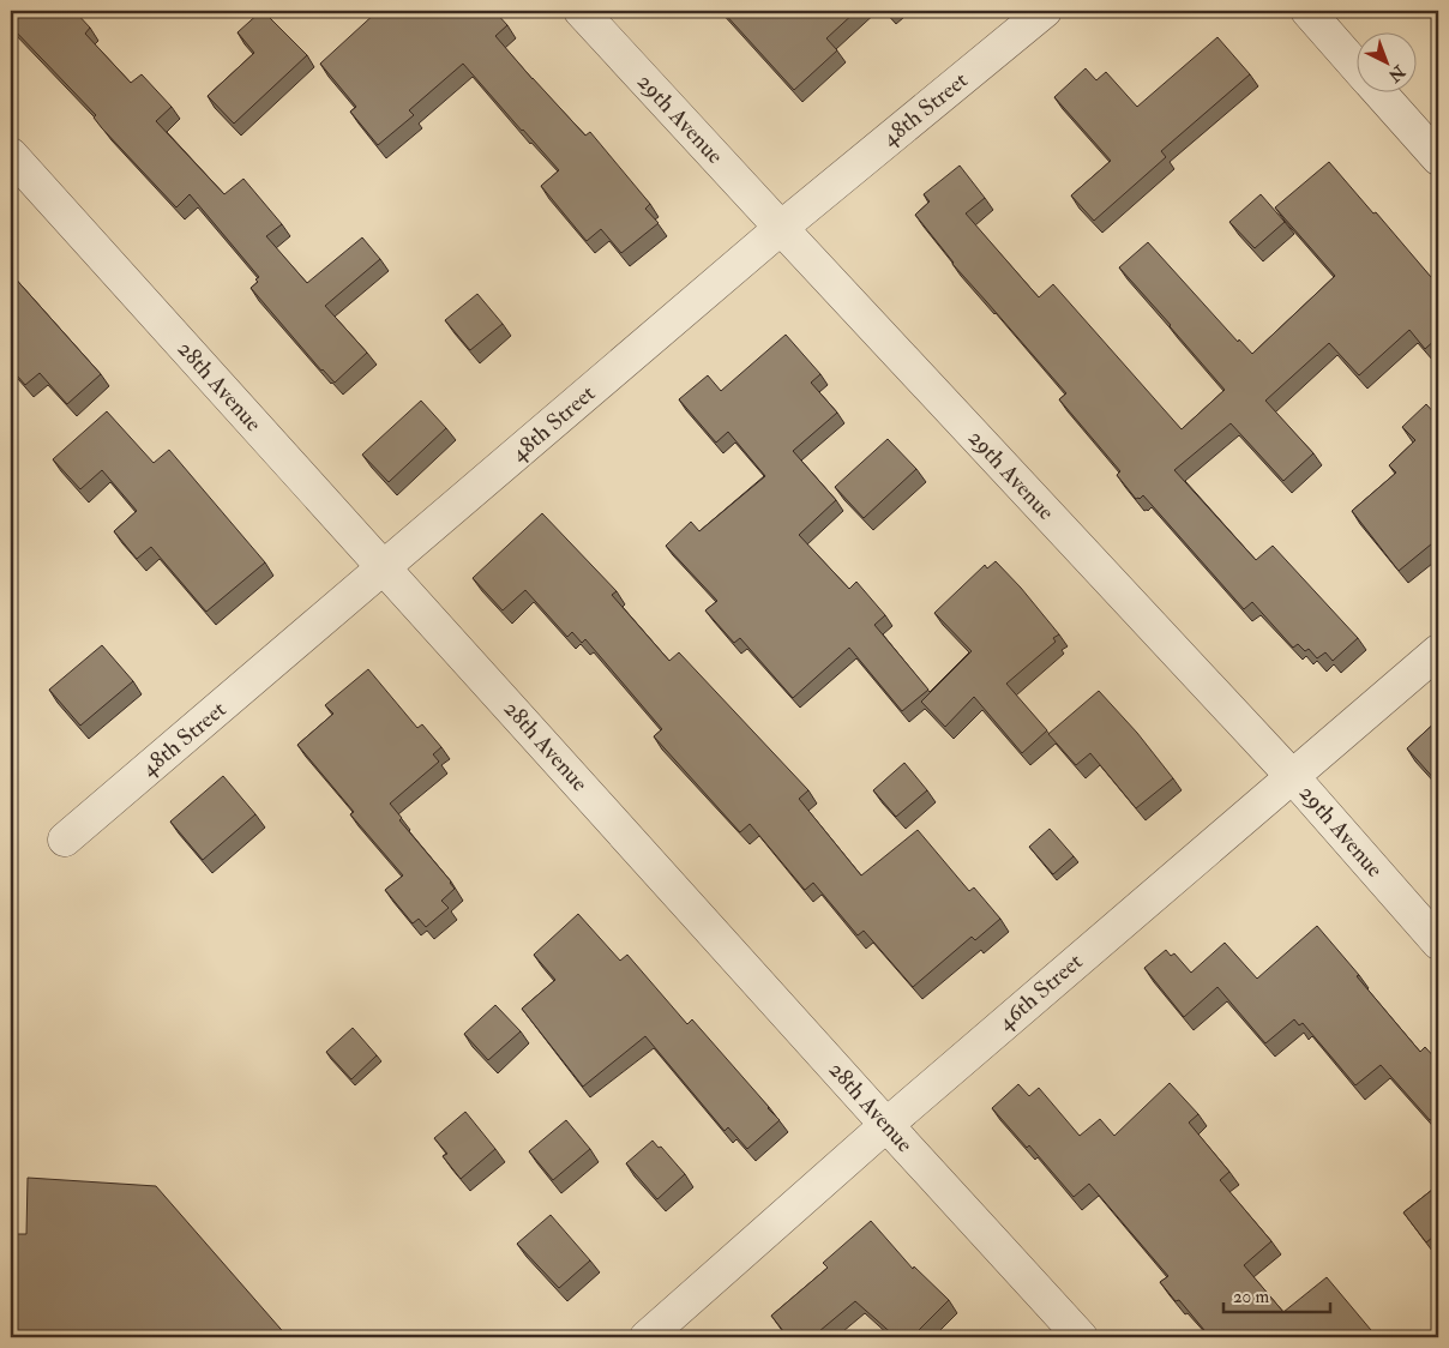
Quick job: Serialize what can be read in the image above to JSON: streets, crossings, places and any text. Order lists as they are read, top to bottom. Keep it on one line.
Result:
{"streets":{"street":["48th Street","29th Avenue","28th Avenue","46th Street"]},"crossings":[["48th Street","29th Avenue"],["48th Street","28th Avenue"],["29th Avenue","46th Street"],["28th Avenue","46th Street"]],"scale_bar":"20 m","north":"bottom right"}
